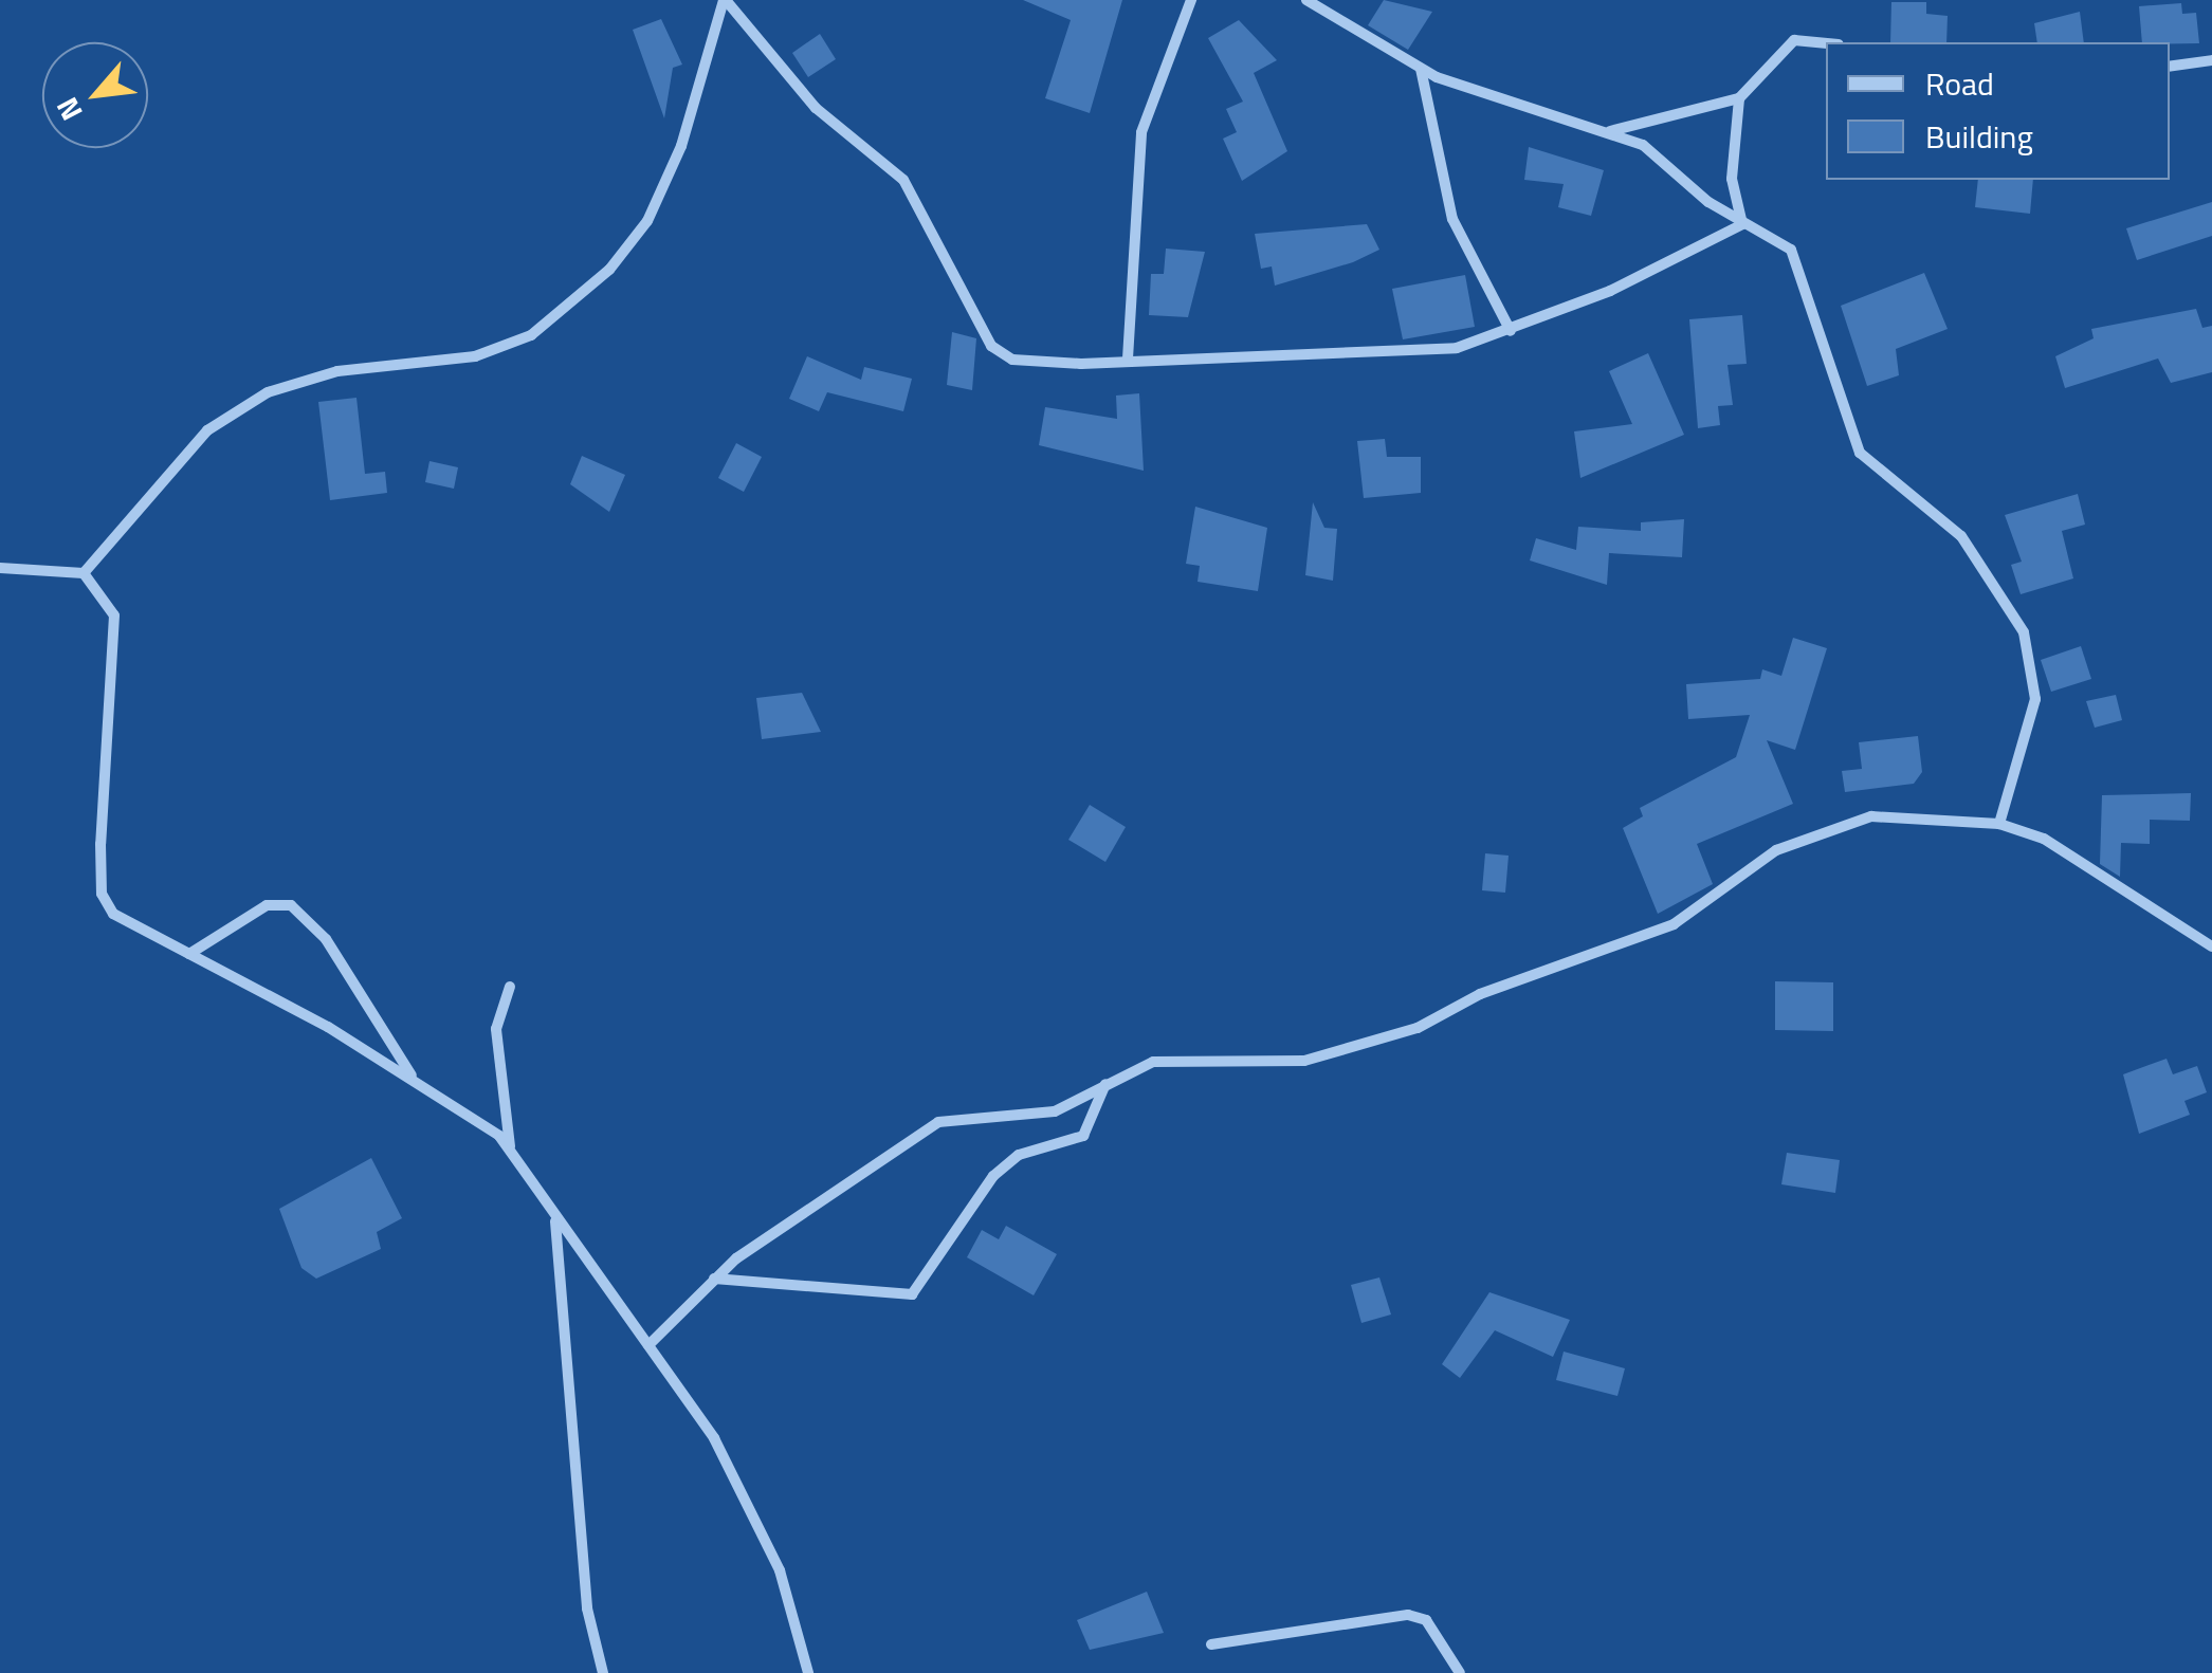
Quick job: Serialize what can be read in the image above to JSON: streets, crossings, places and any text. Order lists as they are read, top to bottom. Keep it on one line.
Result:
{"legend":["Road","Building"],"north":"bottom left"}
